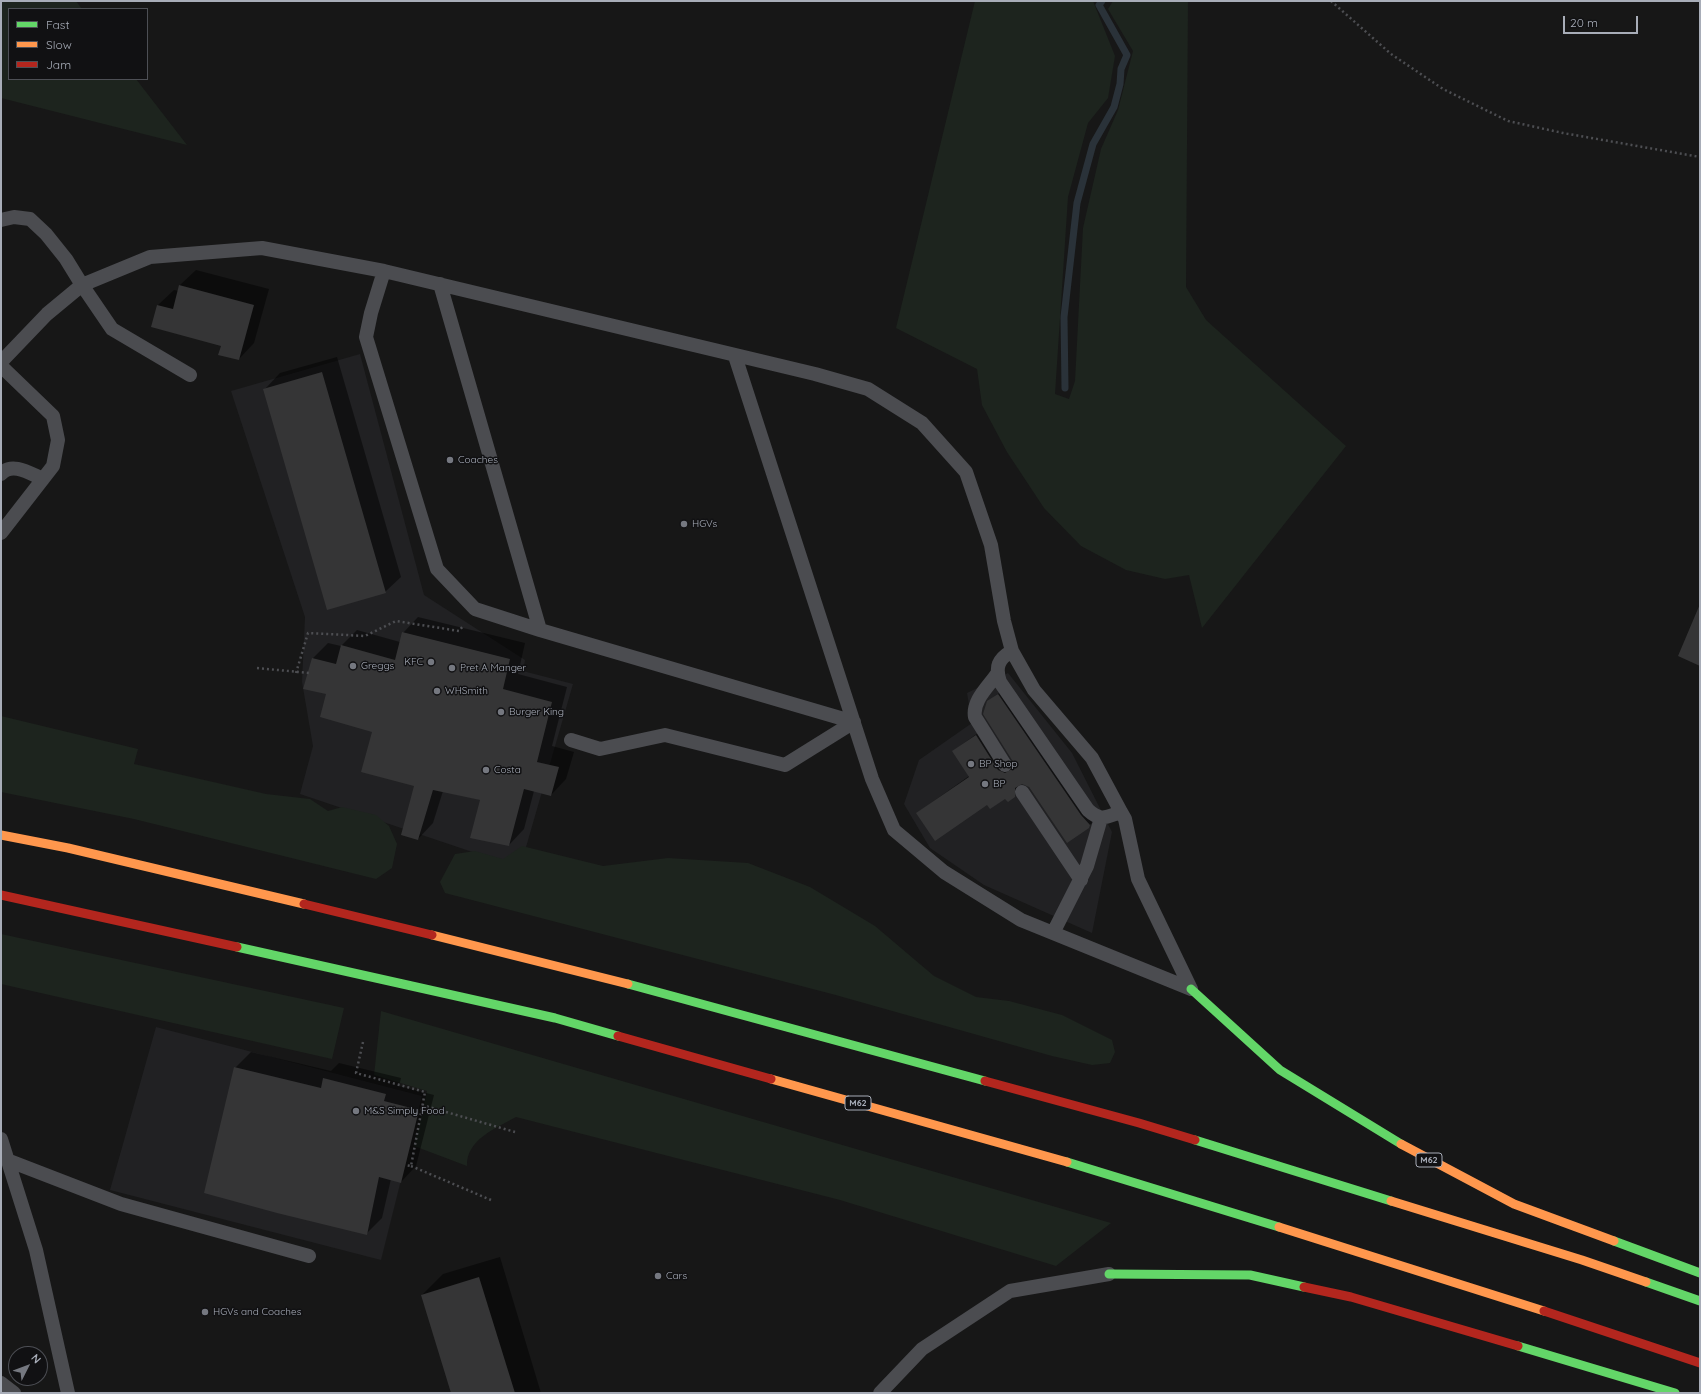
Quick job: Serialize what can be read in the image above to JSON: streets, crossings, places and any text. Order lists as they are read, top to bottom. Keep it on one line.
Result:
{"streets":{"highway":["M62"]},"places":["Coaches","HGVs","KFC","Greggs","Pret A Manger","WHSmith","Burger King","BP Shop","Costa","BP","M&S Simply Food","Cars","HGVs and Coaches"],"legend":["Fast","Slow","Jam"],"scale_bar":"20 m","north":"top right"}
